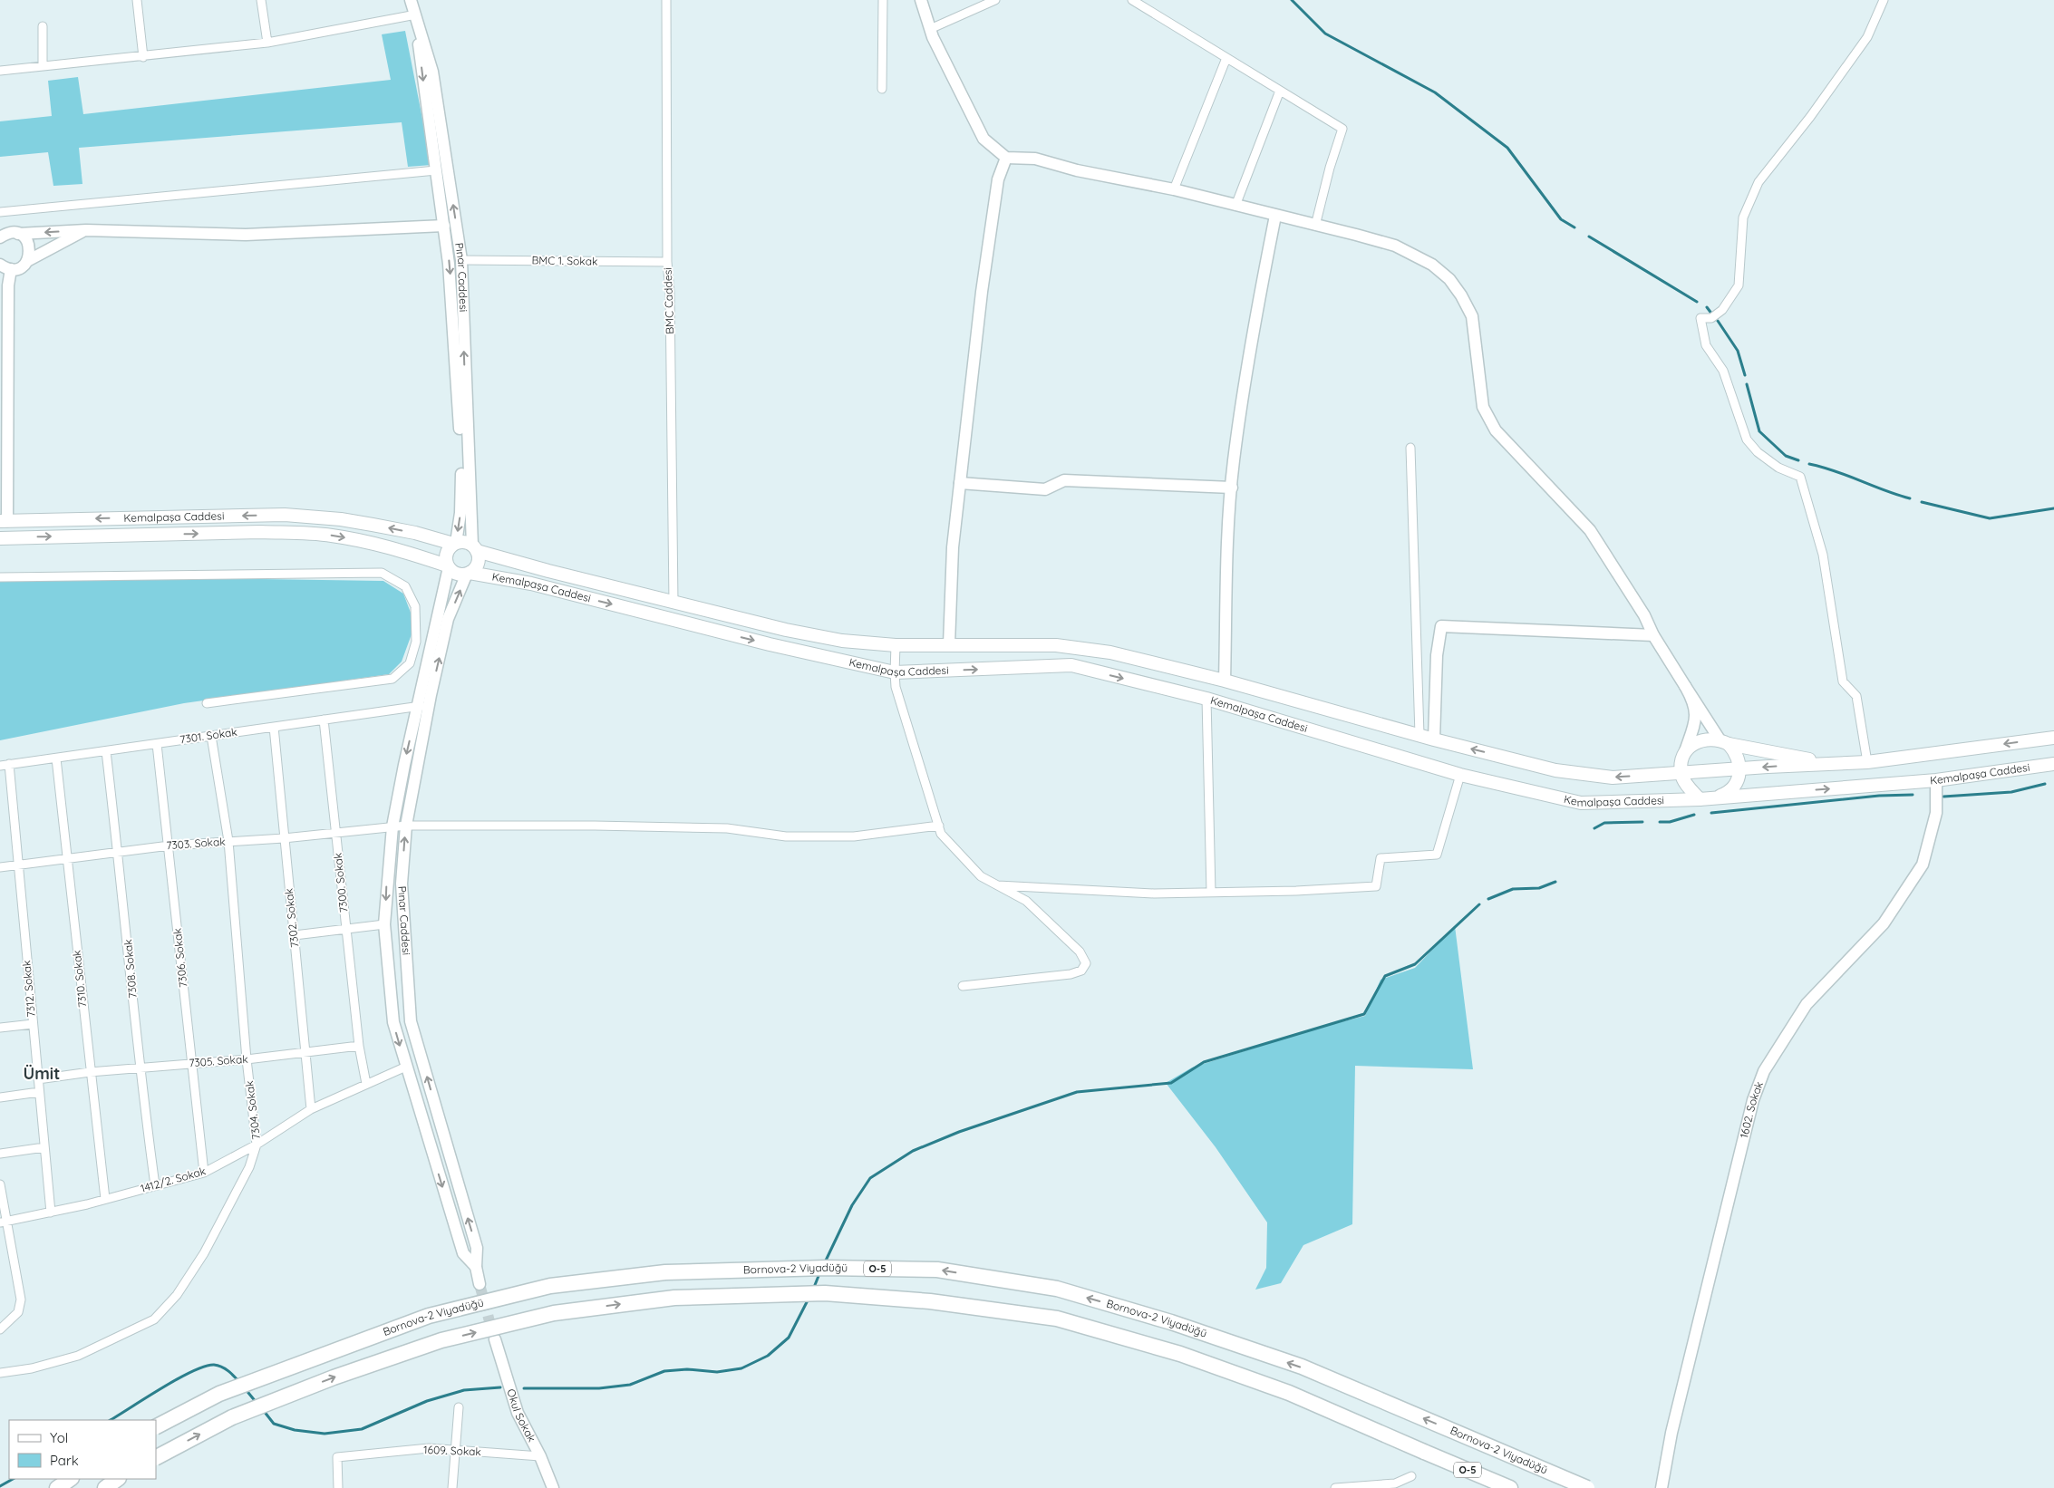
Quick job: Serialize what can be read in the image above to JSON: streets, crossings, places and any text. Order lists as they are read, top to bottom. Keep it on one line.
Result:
{"streets":{"highway":["O-5","Bornova-2 Viyadüğü"],"main road":["Kemalpaşa Caddesi"],"street":["BMC 1. Sokak","Pınar Caddesi","BMC Caddesi","7301. Sokak","7303. Sokak","7300. Sokak","7302. Sokak","7306. Sokak","7308. Sokak","7310. Sokak","7312. Sokak","7305. Sokak","7304. Sokak","1602. Sokak","1412/2. Sokak","Okul Sokak","1609. Sokak"]},"crossings":[["BMC 1. Sokak","Pınar Caddesi"],["BMC 1. Sokak","BMC Caddesi"],["Pınar Caddesi","Kemalpaşa Caddesi"],["Pınar Caddesi","7301. Sokak"],["Pınar Caddesi","7303. Sokak"],["Pınar Caddesi","1412/2. Sokak"],["BMC Caddesi","Kemalpaşa Caddesi"],["Kemalpaşa Caddesi","1602. Sokak"],["7301. Sokak","7300. Sokak"],["7301. Sokak","7302. Sokak"],["7301. Sokak","7306. Sokak"],["7301. Sokak","7308. Sokak"],["7301. Sokak","7310. Sokak"],["7301. Sokak","7312. Sokak"],["7301. Sokak","7304. Sokak"],["7303. Sokak","7300. Sokak"],["7303. Sokak","7302. Sokak"],["7303. Sokak","7306. Sokak"],["7303. Sokak","7308. Sokak"],["7303. Sokak","7310. Sokak"],["7303. Sokak","7312. Sokak"],["7303. Sokak","7304. Sokak"],["7300. Sokak","7305. Sokak"],["7302. Sokak","7305. Sokak"],["7302. Sokak","1412/2. Sokak"],["7306. Sokak","7305. Sokak"],["7306. Sokak","1412/2. Sokak"],["7308. Sokak","7305. Sokak"],["7308. Sokak","1412/2. Sokak"],["7310. Sokak","7305. Sokak"],["7310. Sokak","1412/2. Sokak"],["7312. Sokak","7305. Sokak"],["7312. Sokak","1412/2. Sokak"],["7305. Sokak","7304. Sokak"],["7304. Sokak","1412/2. Sokak"],["Okul Sokak","1609. Sokak"]],"districts":["Ümit"],"legend":["Yol","Park"]}
